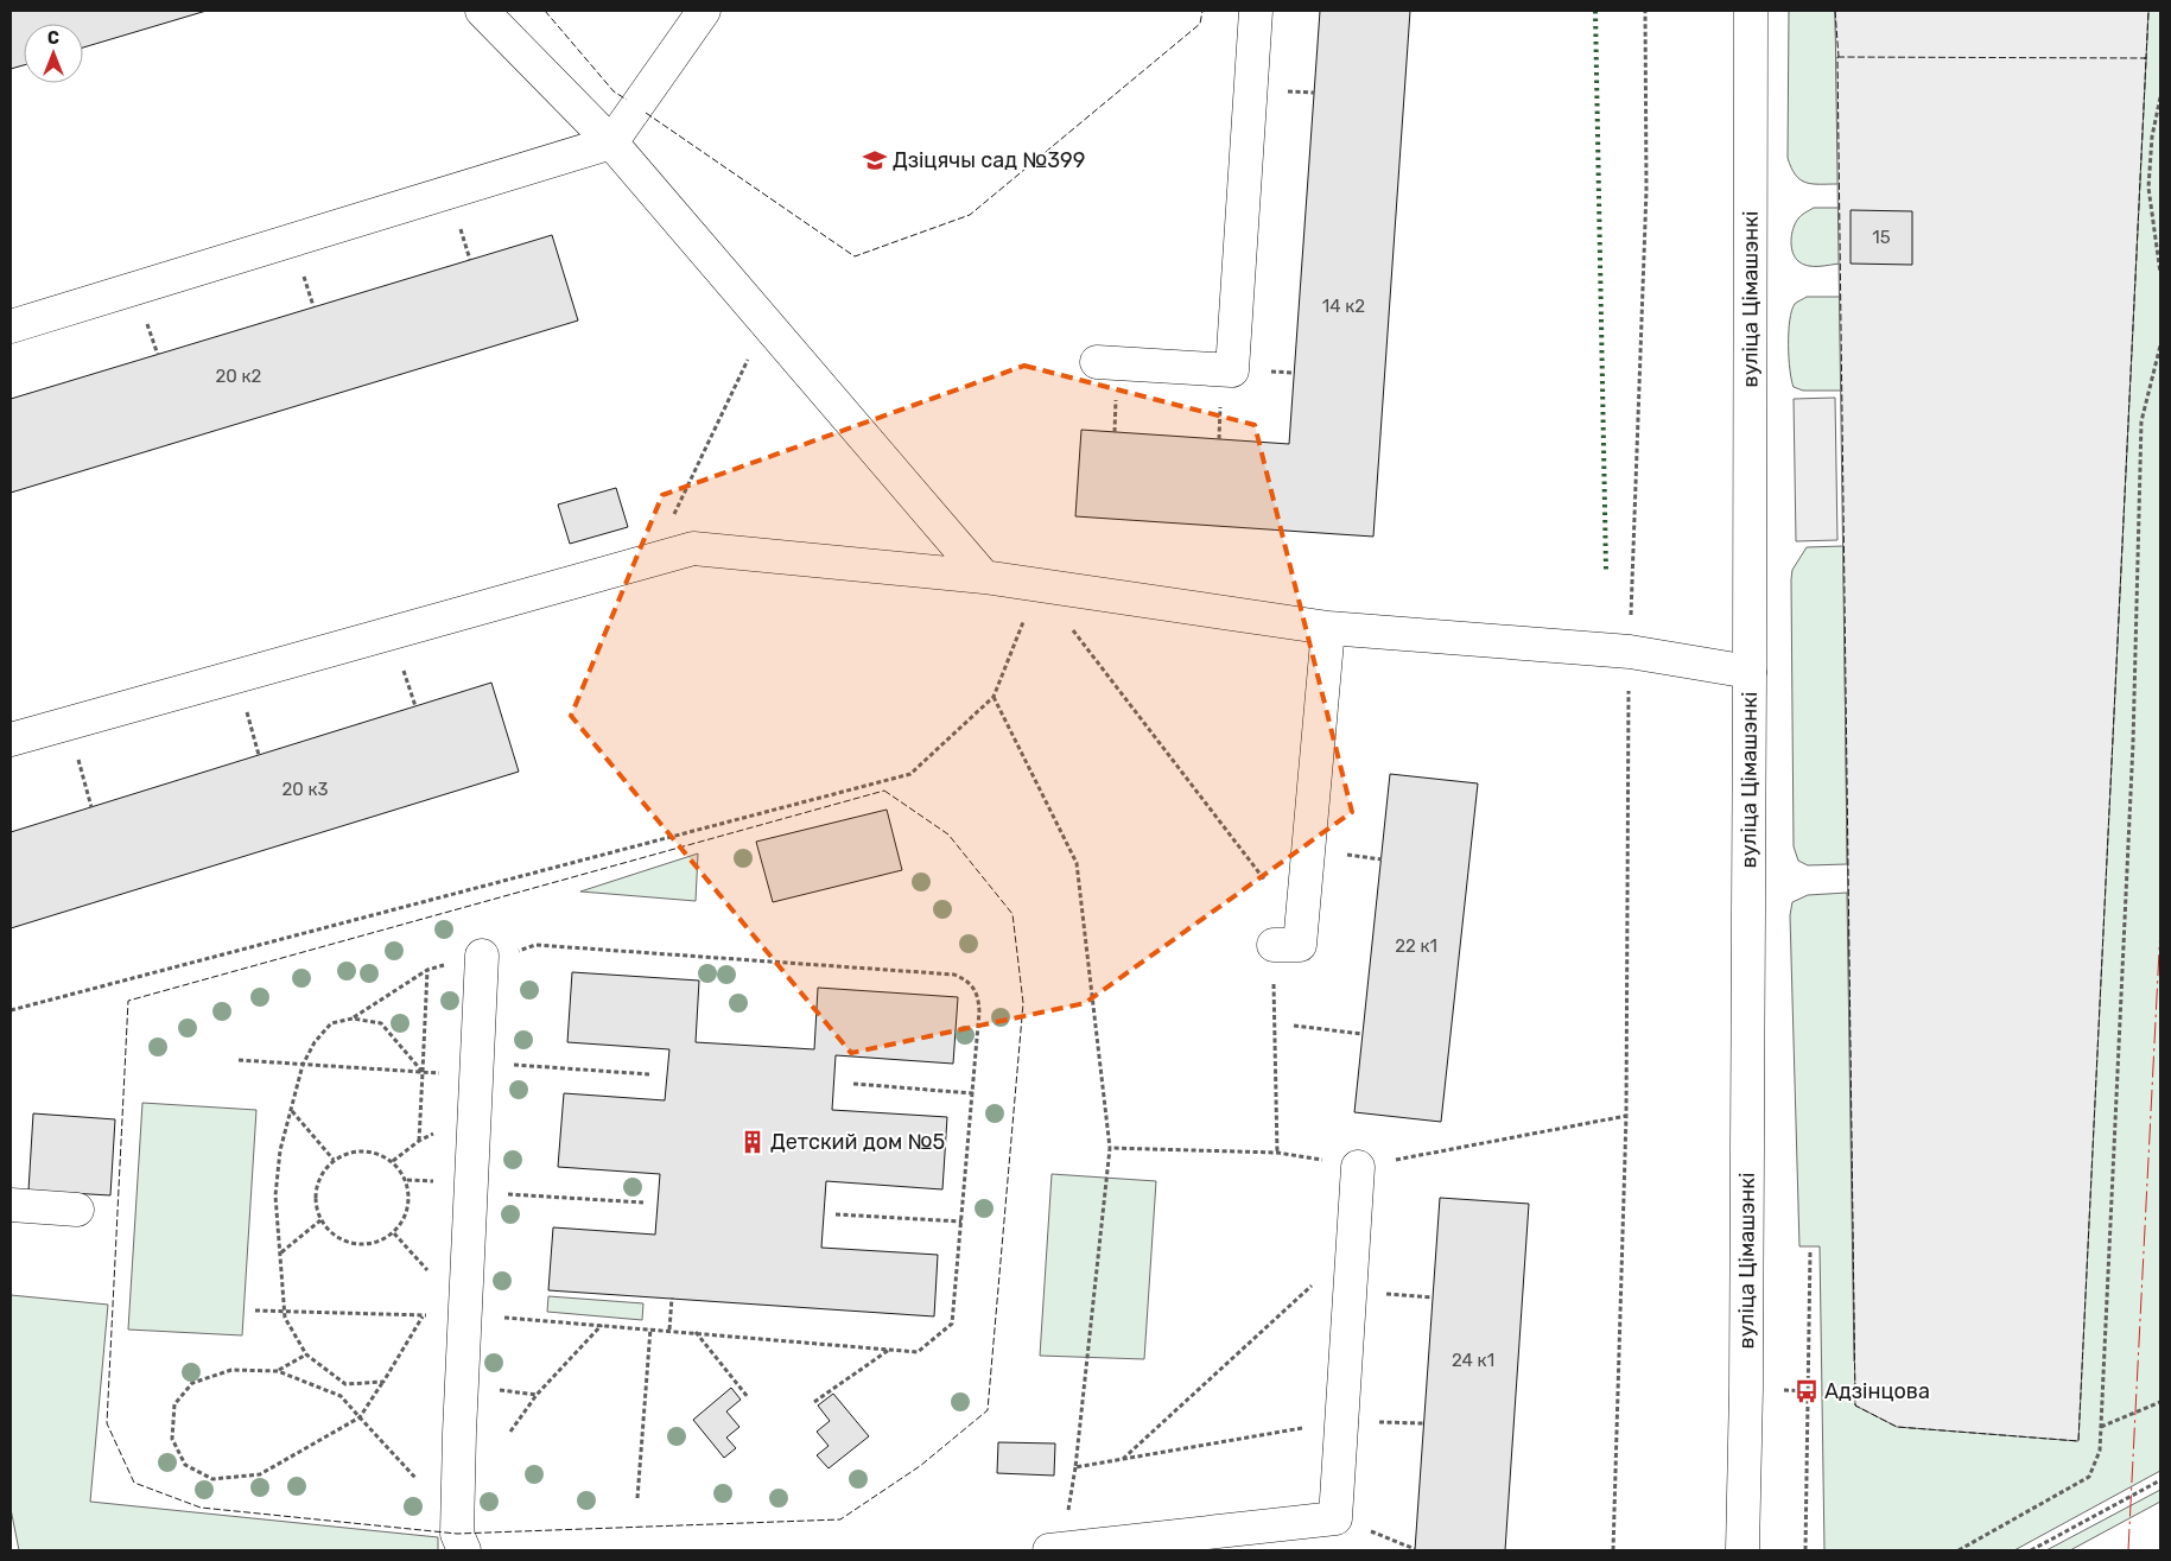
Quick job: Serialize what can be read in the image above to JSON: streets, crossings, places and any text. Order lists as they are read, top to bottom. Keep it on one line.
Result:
{"streets":{"main road":["вуліца Цімашэнкі"]},"places":{"school or university":["Дзіцячы сад №399"],"building":["Детский дом №5"],"bus stop":["Адзінцова"]},"house_numbers":["15","14 к2","20 к2","20 к3","22 к1","24 к1"],"north":"top"}
